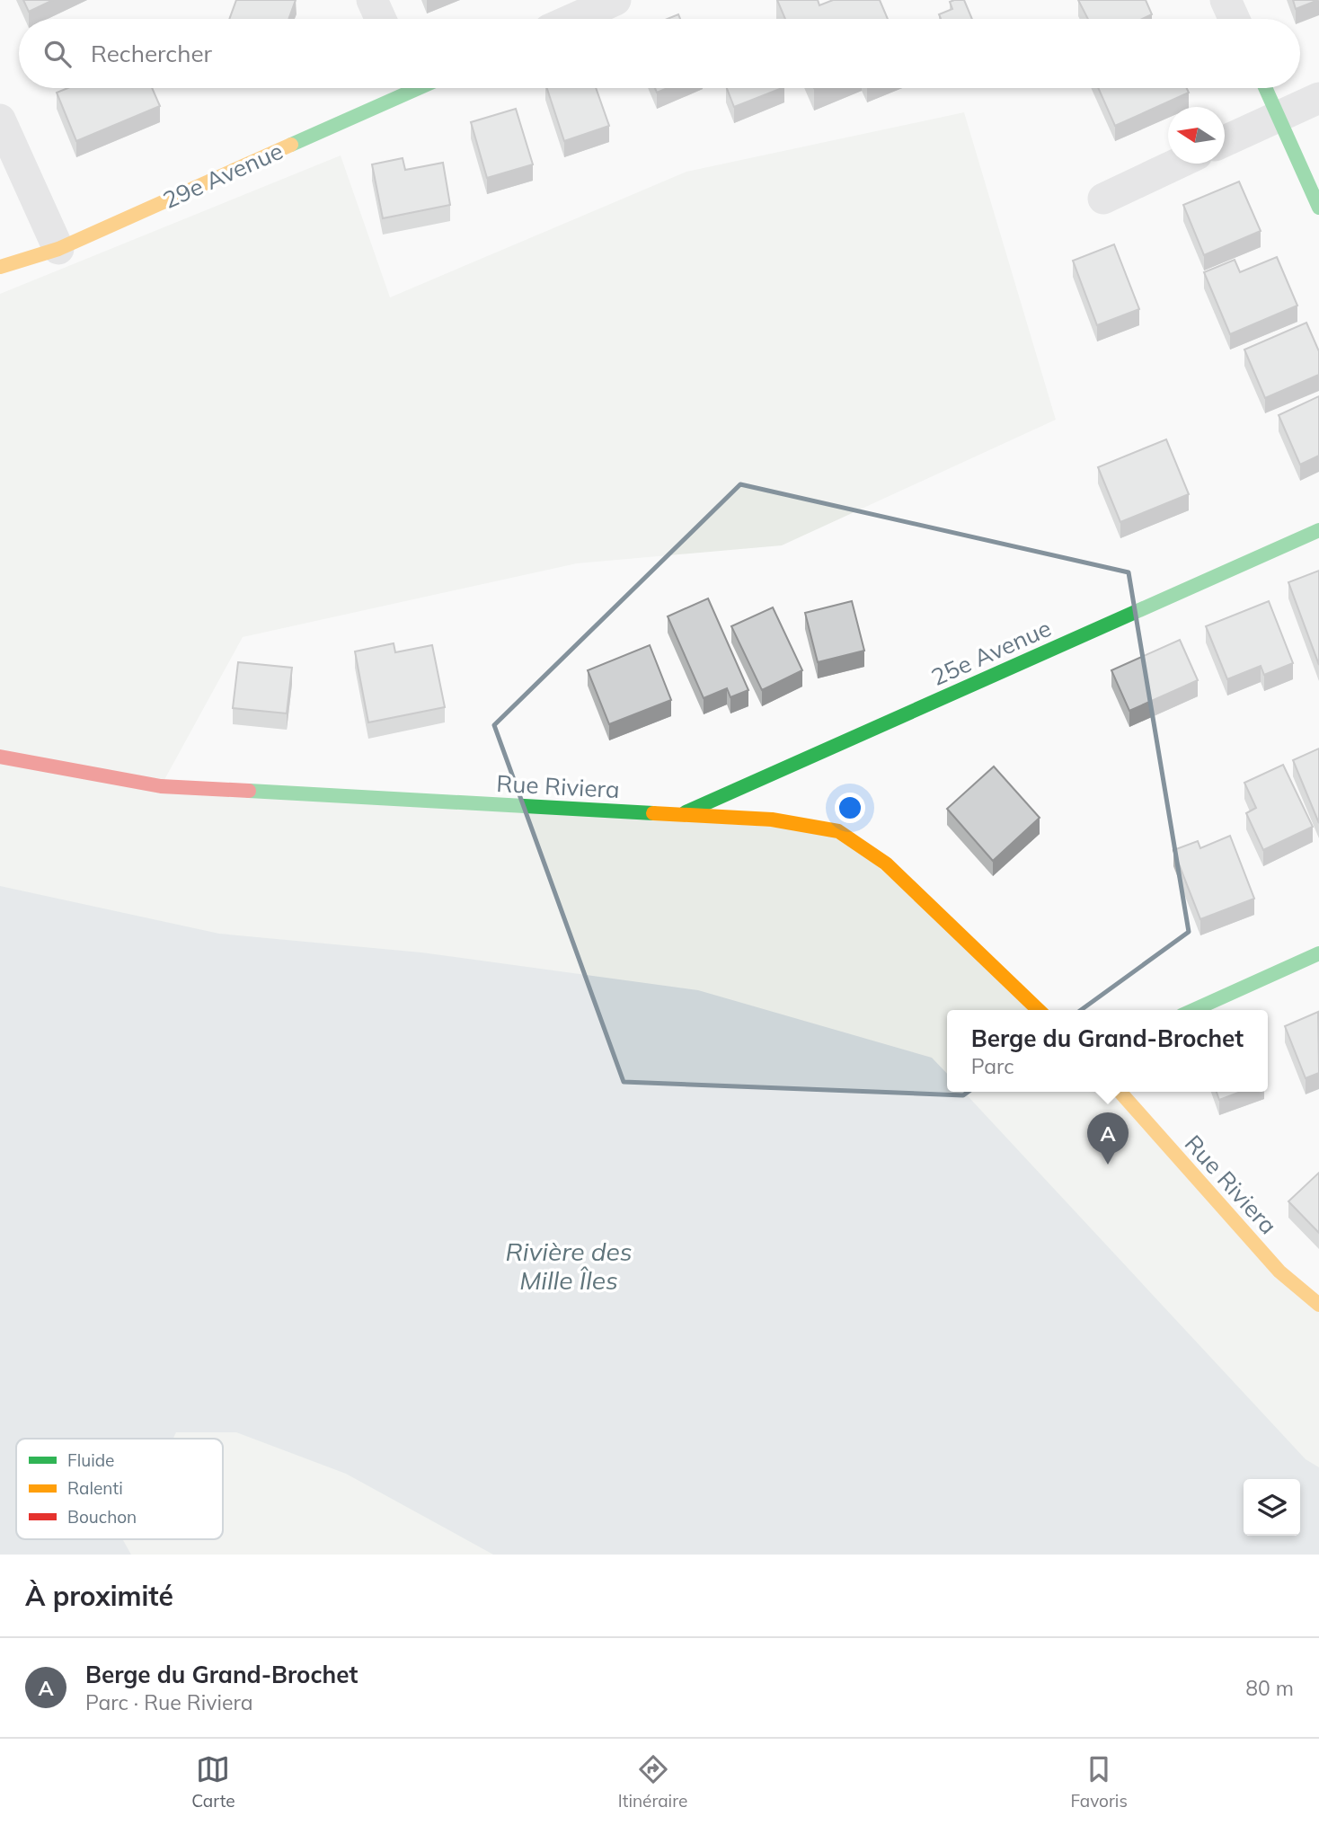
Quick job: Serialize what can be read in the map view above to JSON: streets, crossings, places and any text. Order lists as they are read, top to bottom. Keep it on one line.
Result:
{"streets":{"street":["29e Avenue","25e Avenue","Rue Riviera"]},"crossings":[["25e Avenue","Rue Riviera"]],"water":["Rivière des Mille Îles"],"legend":["Fluide","Ralenti","Bouchon"],"north":"left","page":{"search":"Rechercher","popup":["Berge du Grand-Brochet","Parc"],"pins":"A","heading":"À proximité","list":[{"mark":"A","name":"Berge du Grand-Brochet","note":"Parc · Rue Riviera","value":"80 m"}],"nav":["Carte","Itinéraire","Favoris"]}}
